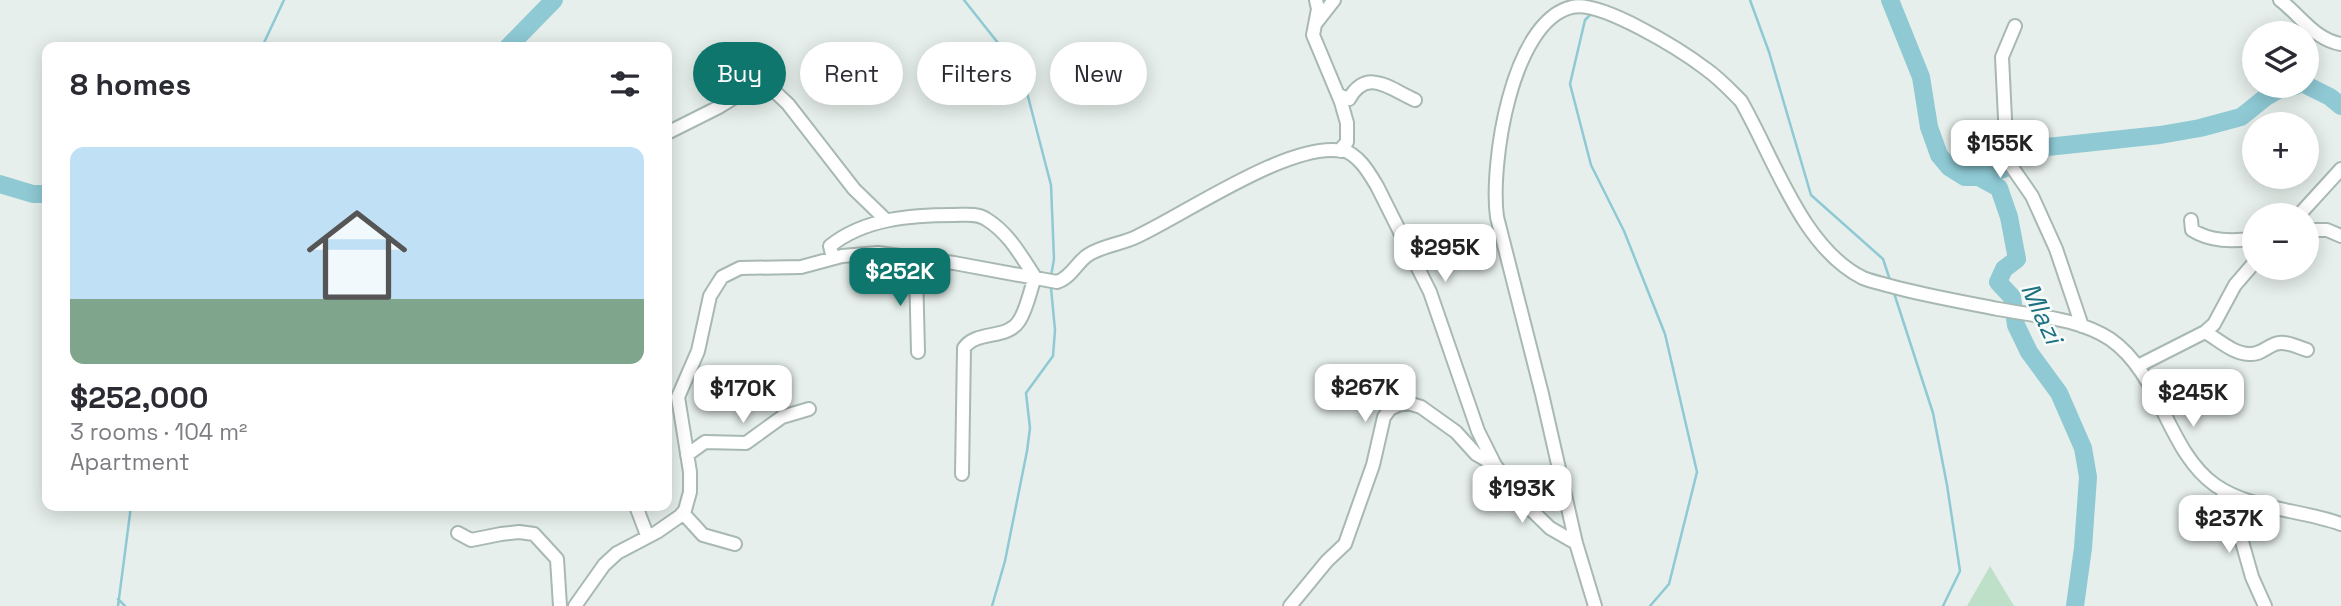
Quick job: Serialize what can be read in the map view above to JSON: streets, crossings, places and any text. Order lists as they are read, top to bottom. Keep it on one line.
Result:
{"water":["Mlazi"],"page":{"map_buttons":["+","−"],"chip":["Buy","Rent","Filters","New"],"heading":"8 homes","price":["$155K","$295K","$252K","$267K","$170K","$245K","$193K","$237K"],"list":[{"name":"$252,000","note":"3 rooms · 104 m² · Apartment"}]}}
